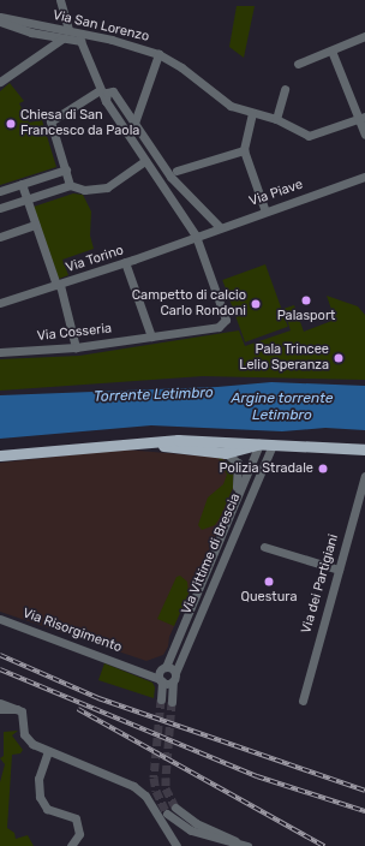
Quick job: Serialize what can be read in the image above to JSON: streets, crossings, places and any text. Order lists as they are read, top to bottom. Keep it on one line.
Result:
{"streets":{"street":["Via San Lorenzo","Via Piave","Via Torino","Via Cosseria","Via Vittime di Brescia","Via dei Partigiani","Via Risorgimento"]},"crossings":[["Via Piave","Via Torino"],["Via Piave","Via Cosseria"],["Via Torino","Via Cosseria"],["Via Vittime di Brescia","Via Risorgimento"]],"water":["Torrente Letimbro","Argine torrente Letimbro"],"places":["Chiesa di San Francesco da Paola","Palasport","Campetto di calcio Carlo Rondoni","Pala Trincee Lelio Speranza","Polizia Stradale","Questura"]}
